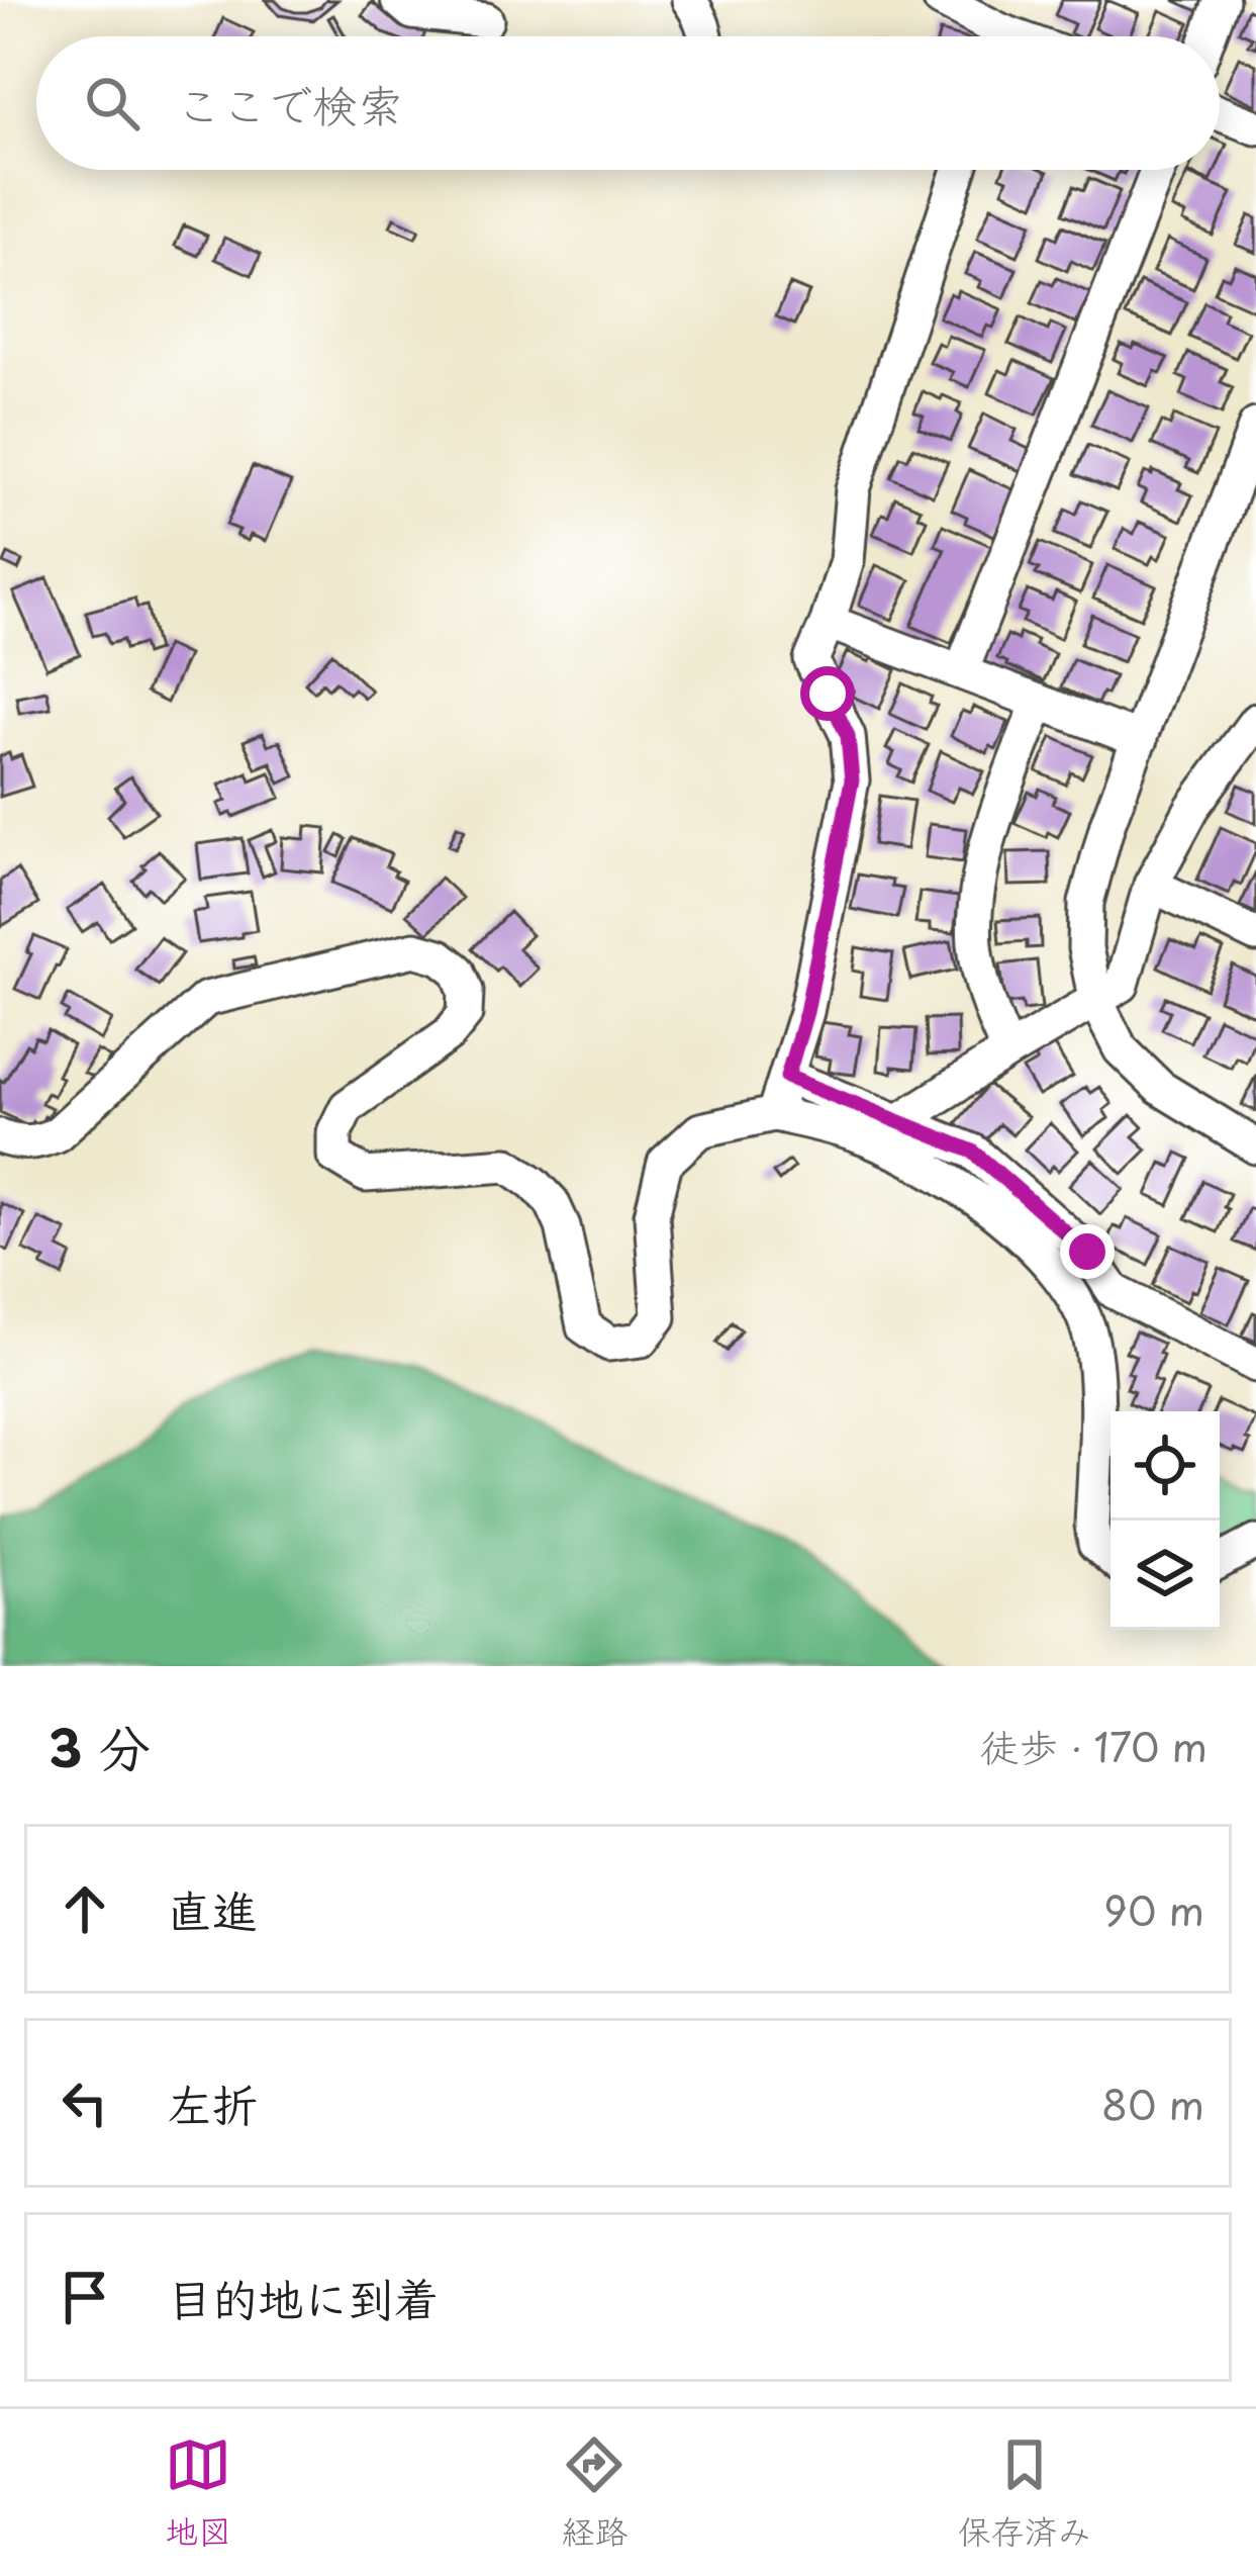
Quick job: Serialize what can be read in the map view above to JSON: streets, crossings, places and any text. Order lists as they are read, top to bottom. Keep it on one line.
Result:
{"page":{"search":"ここで検索","heading":["3 分","徒歩 · 170 m"],"list":[["直進","90 m"],["左折","80 m"],"目的地に到着"],"nav":["地図","経路","保存済み"]}}
